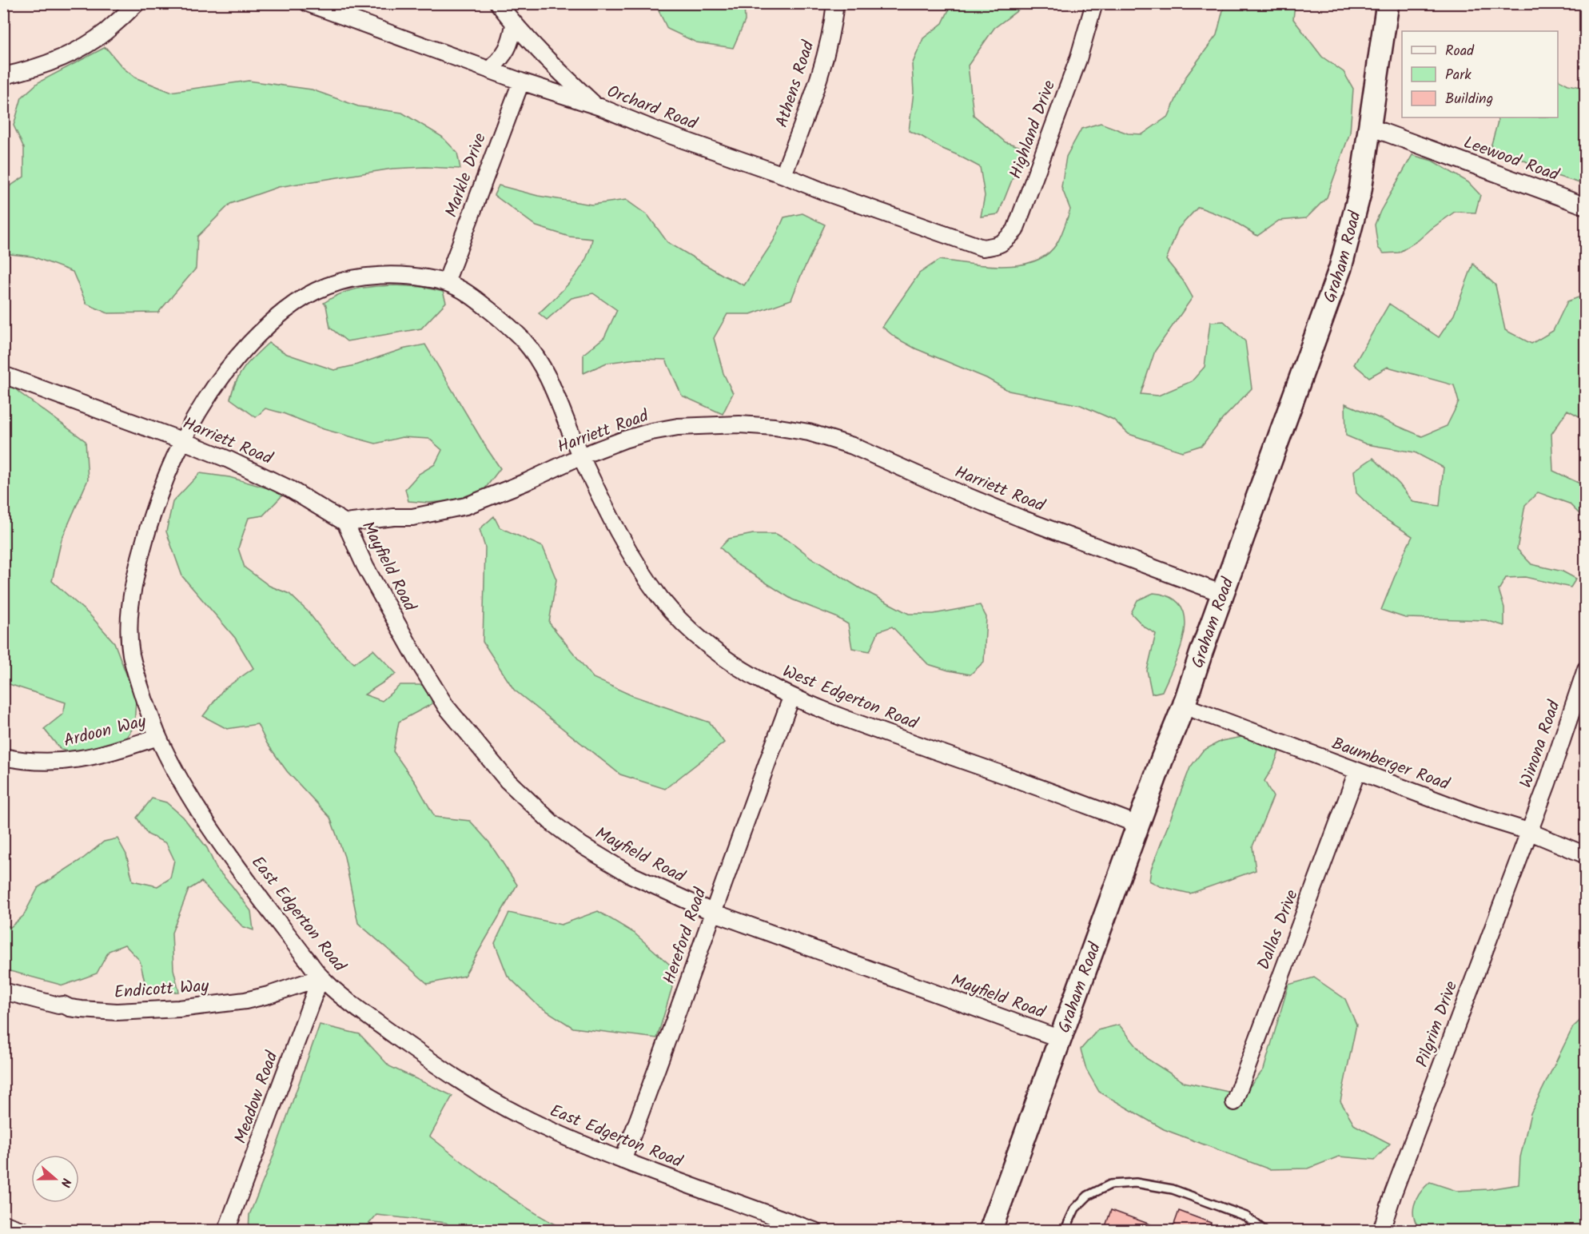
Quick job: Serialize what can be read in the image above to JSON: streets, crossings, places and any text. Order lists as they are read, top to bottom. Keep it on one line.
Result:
{"streets":{"main road":["Graham Road"],"street":["Athens Road","Orchard Road","Highland Drive","Leewood Road","Markle Drive","Harriett Road","Mayfield Road","West Edgerton Road","Ardoon Way","Winona Road","Baumberger Road","East Edgerton Road","Dallas Drive","Hereford Road","Endicott Way","Pilgrim Drive","Meadow Road"]},"crossings":[["Athens Road","Orchard Road"],["Orchard Road","Highland Drive"],["Orchard Road","Markle Drive"],["Leewood Road","Graham Road"],["Markle Drive","West Edgerton Road"],["Graham Road","Harriett Road"],["Graham Road","Mayfield Road"],["Graham Road","West Edgerton Road"],["Graham Road","Baumberger Road"],["Harriett Road","Mayfield Road"],["Harriett Road","West Edgerton Road"],["Harriett Road","East Edgerton Road"],["Mayfield Road","Hereford Road"],["West Edgerton Road","East Edgerton Road"],["West Edgerton Road","Hereford Road"],["Ardoon Way","East Edgerton Road"],["Winona Road","Baumberger Road"],["Winona Road","Pilgrim Drive"],["Baumberger Road","Dallas Drive"],["Baumberger Road","Pilgrim Drive"],["East Edgerton Road","Hereford Road"],["East Edgerton Road","Endicott Way"],["East Edgerton Road","Meadow Road"],["Endicott Way","Meadow Road"]],"legend":["Road","Park","Building"],"north":"right"}
